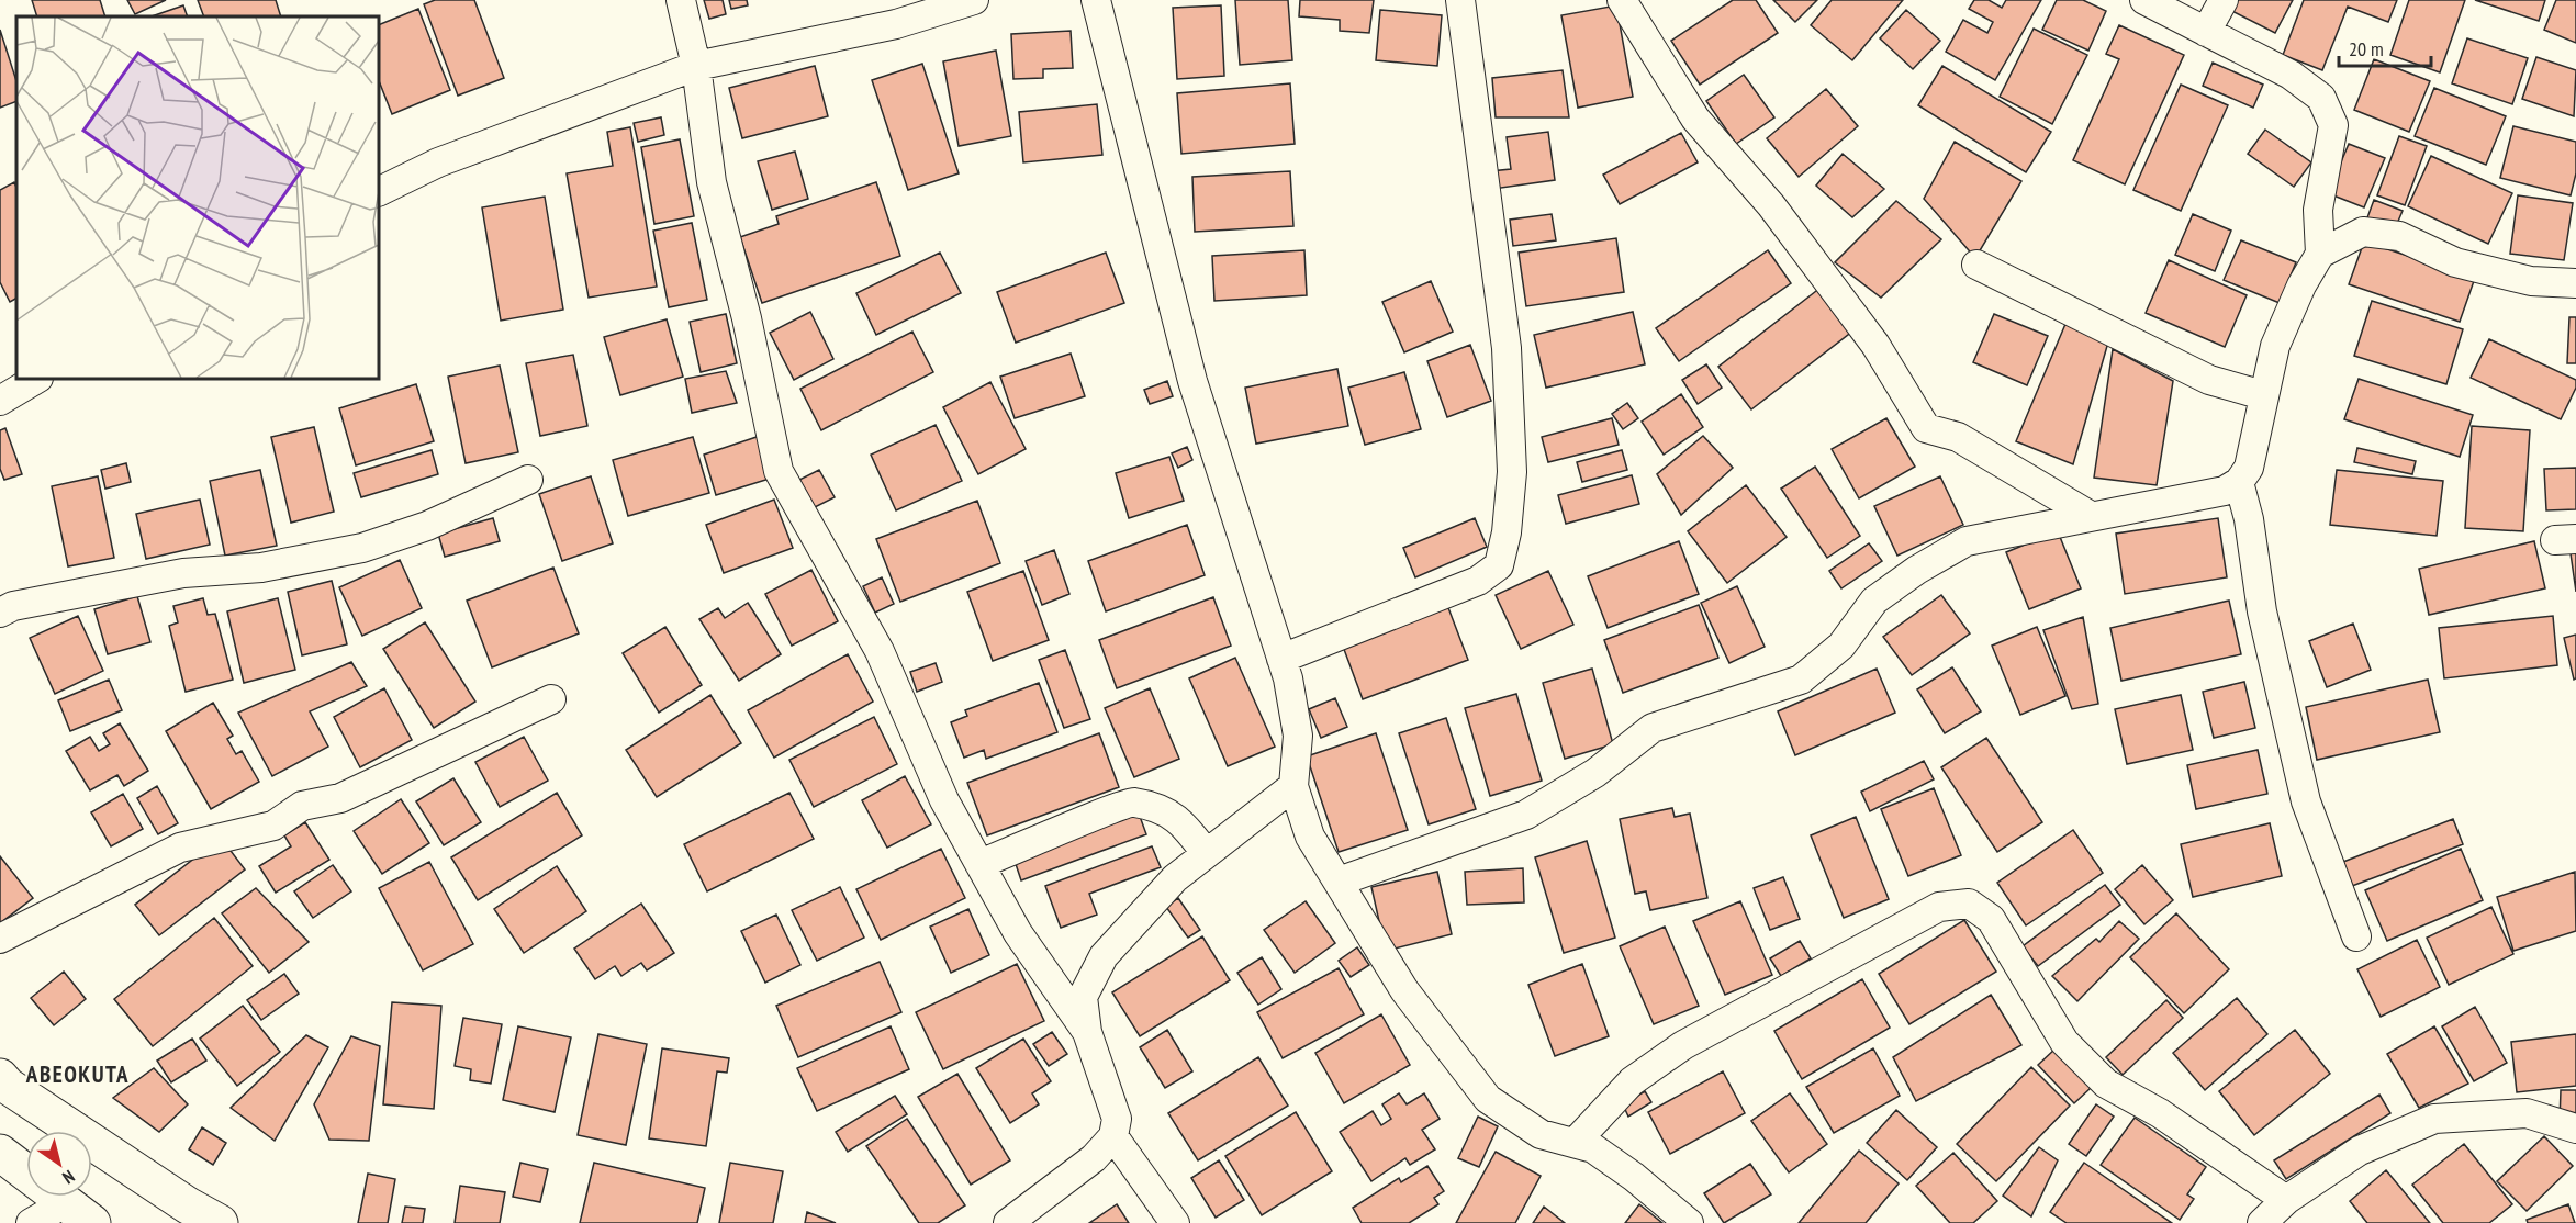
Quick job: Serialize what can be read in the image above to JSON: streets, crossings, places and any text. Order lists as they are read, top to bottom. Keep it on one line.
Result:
{"districts":["ABEOKUTA"],"scale_bar":"20 m","north":"bottom right"}
